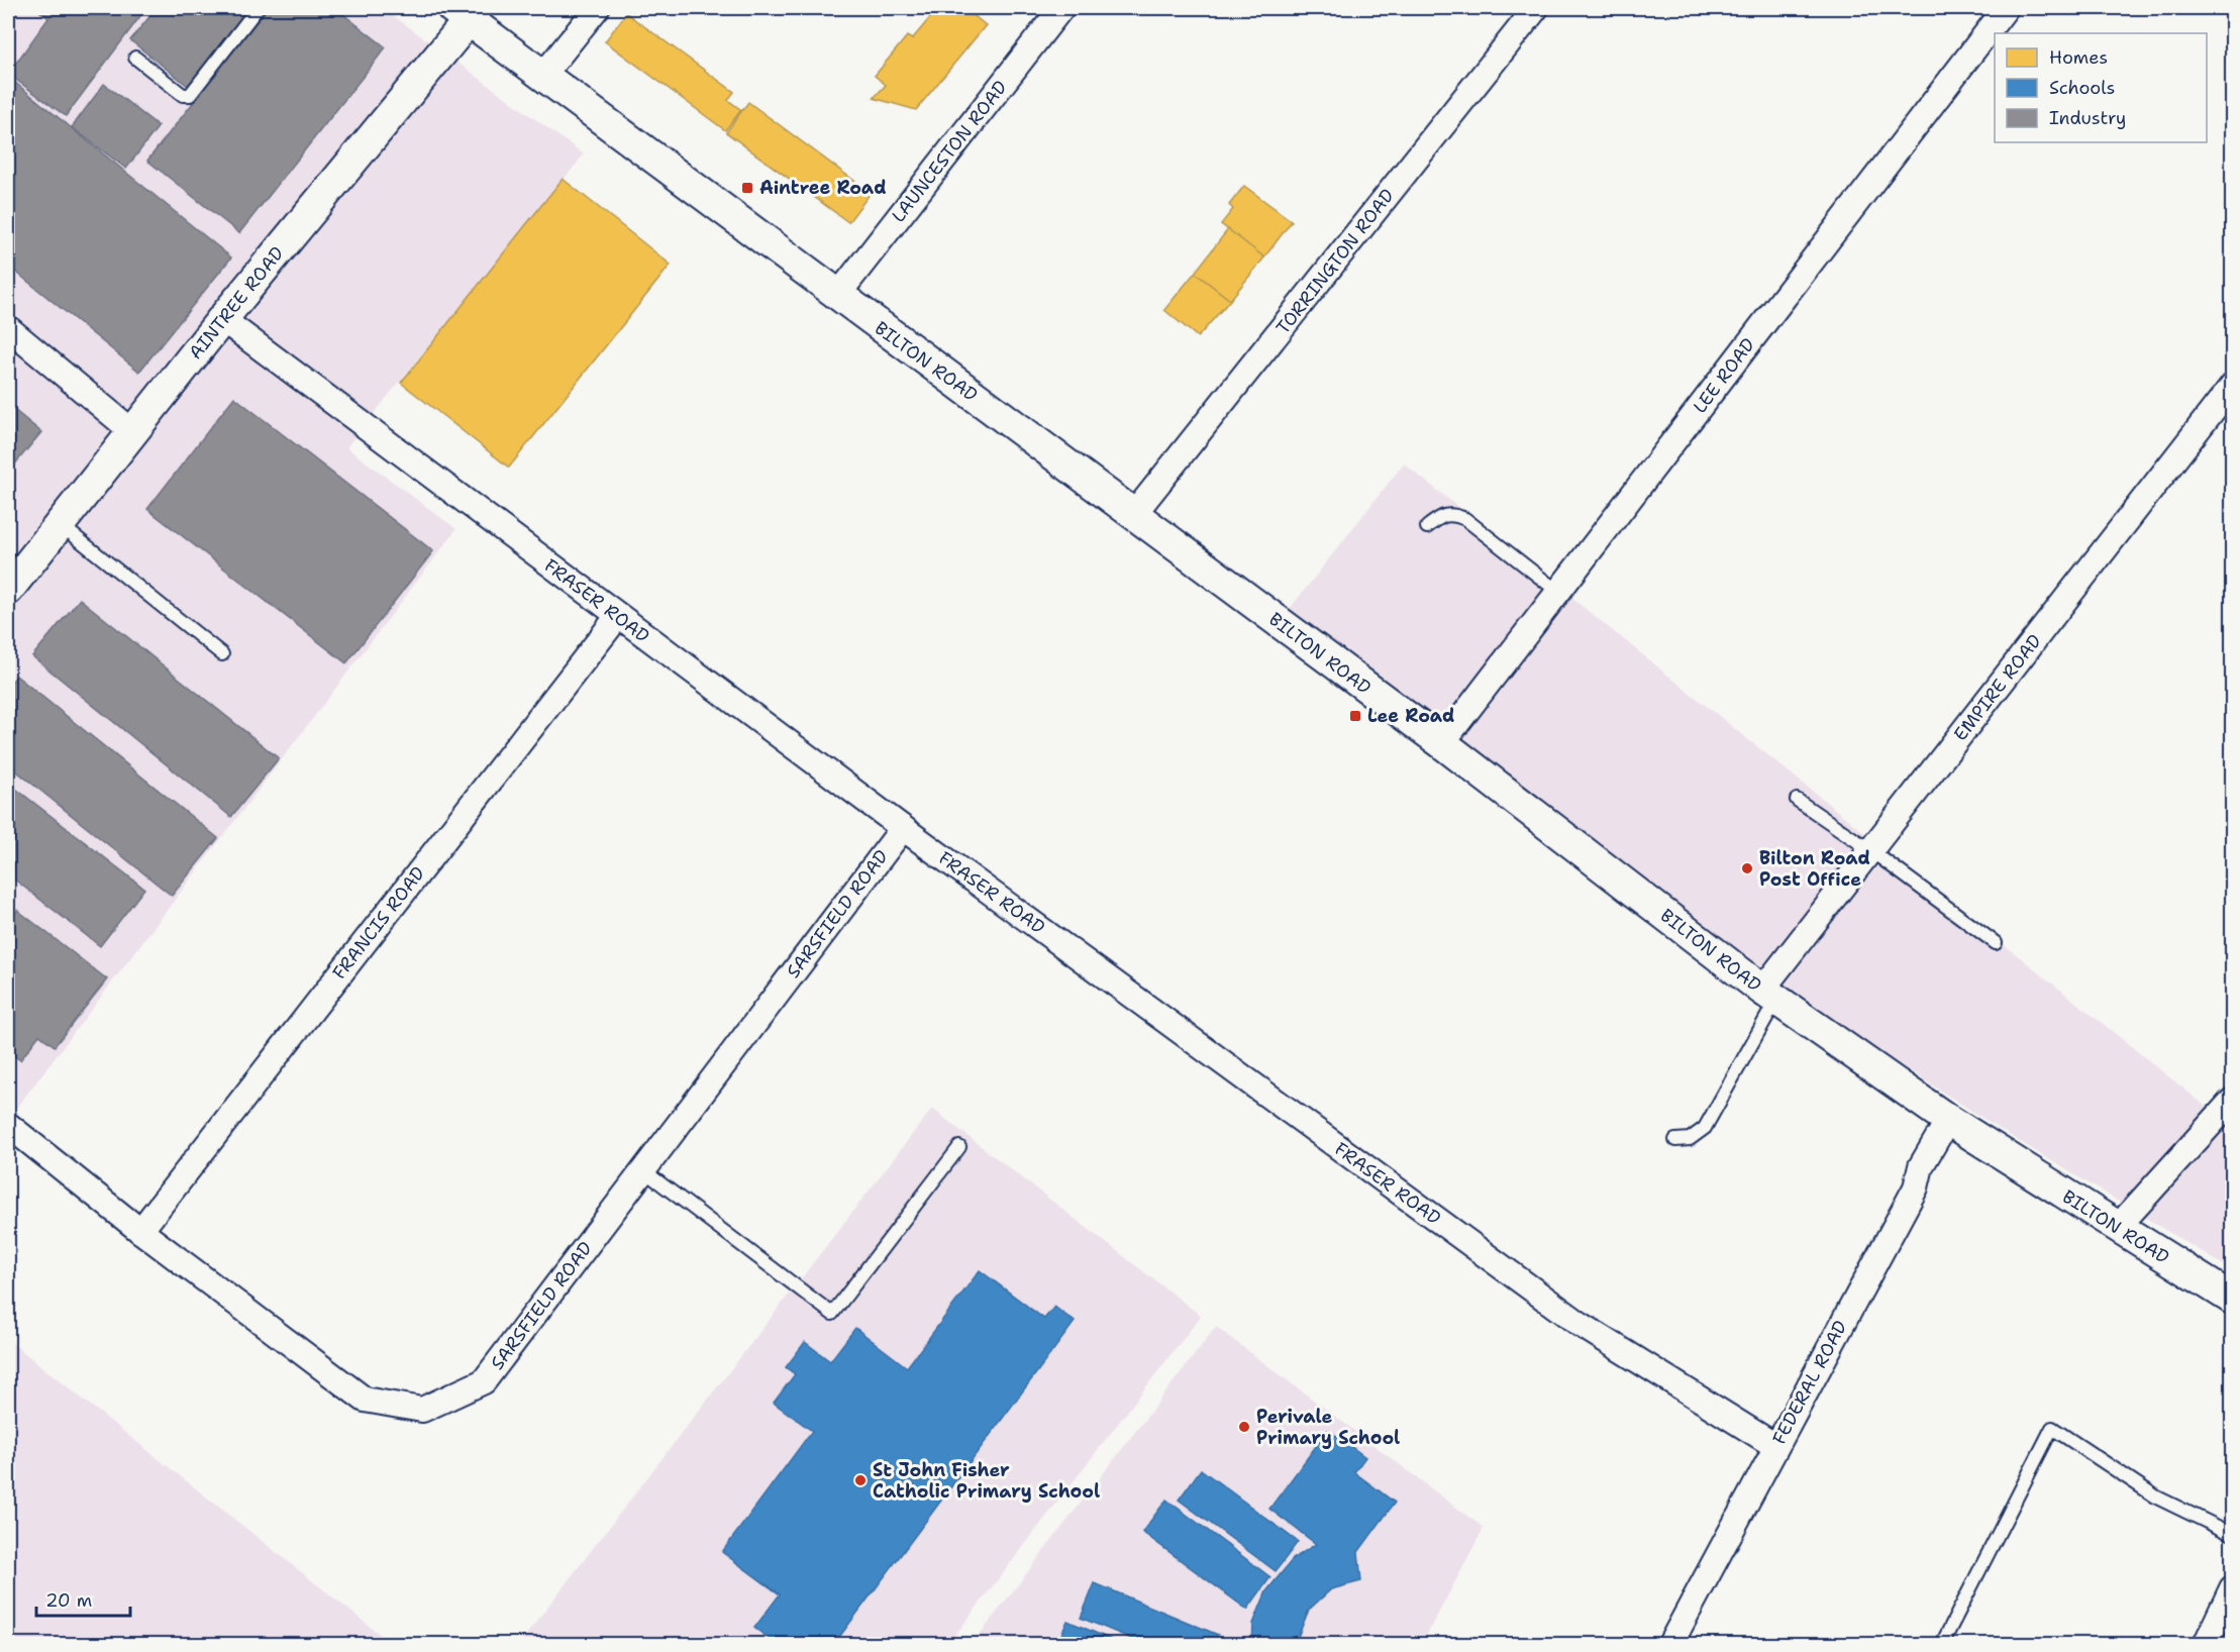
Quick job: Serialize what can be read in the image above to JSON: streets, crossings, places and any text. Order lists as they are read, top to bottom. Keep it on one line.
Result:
{"streets":{"street":["LAUNCESTON ROAD","TORRINGTON ROAD","AINTREE ROAD","BILTON ROAD","LEE ROAD","FRASER ROAD","EMPIRE ROAD","SARSFIELD ROAD","FRANCIS ROAD","FEDERAL ROAD"]},"crossings":[["LAUNCESTON ROAD","BILTON ROAD"],["TORRINGTON ROAD","BILTON ROAD"],["AINTREE ROAD","BILTON ROAD"],["AINTREE ROAD","FRASER ROAD"],["BILTON ROAD","LEE ROAD"],["BILTON ROAD","EMPIRE ROAD"],["BILTON ROAD","FEDERAL ROAD"],["FRASER ROAD","SARSFIELD ROAD"],["FRASER ROAD","FRANCIS ROAD"],["FRASER ROAD","FEDERAL ROAD"],["SARSFIELD ROAD","FRANCIS ROAD"]],"places":{"transit":["Aintree Road","Lee Road"],"other":["Bilton Road Post Office","Perivale Primary School","St John Fisher Catholic Primary School"]},"legend":["Homes","Schools","Industry"],"scale_bar":"20 m"}
